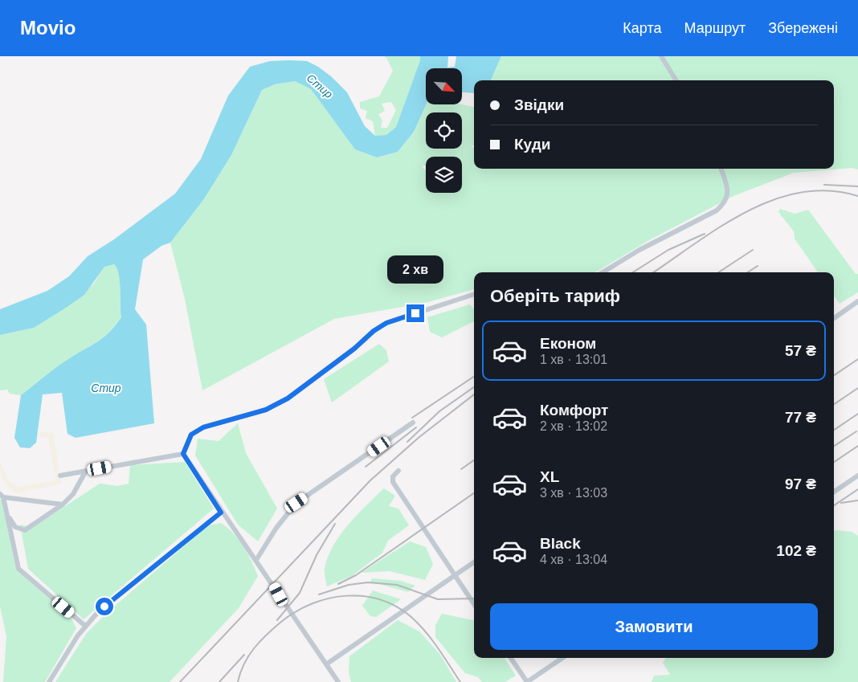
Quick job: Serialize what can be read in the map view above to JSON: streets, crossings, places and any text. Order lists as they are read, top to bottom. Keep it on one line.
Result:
{"water":["Стир"],"north":"bottom right","page":{"header":"Movio","nav":["Карта","Маршрут","Збережені"],"banner":["Звідки","Куди"],"bubble":"2 хв","heading":"Оберіть тариф","list":[{"name":"Економ","note":"1 хв · 13:01","value":"57 ₴"},{"name":"Комфорт","note":"2 хв · 13:02","value":"77 ₴"},{"name":"XL","note":"3 хв · 13:03","value":"97 ₴"},{"name":"Black","note":"4 хв · 13:04","value":"102 ₴"}],"buttons":"Замовити"}}
